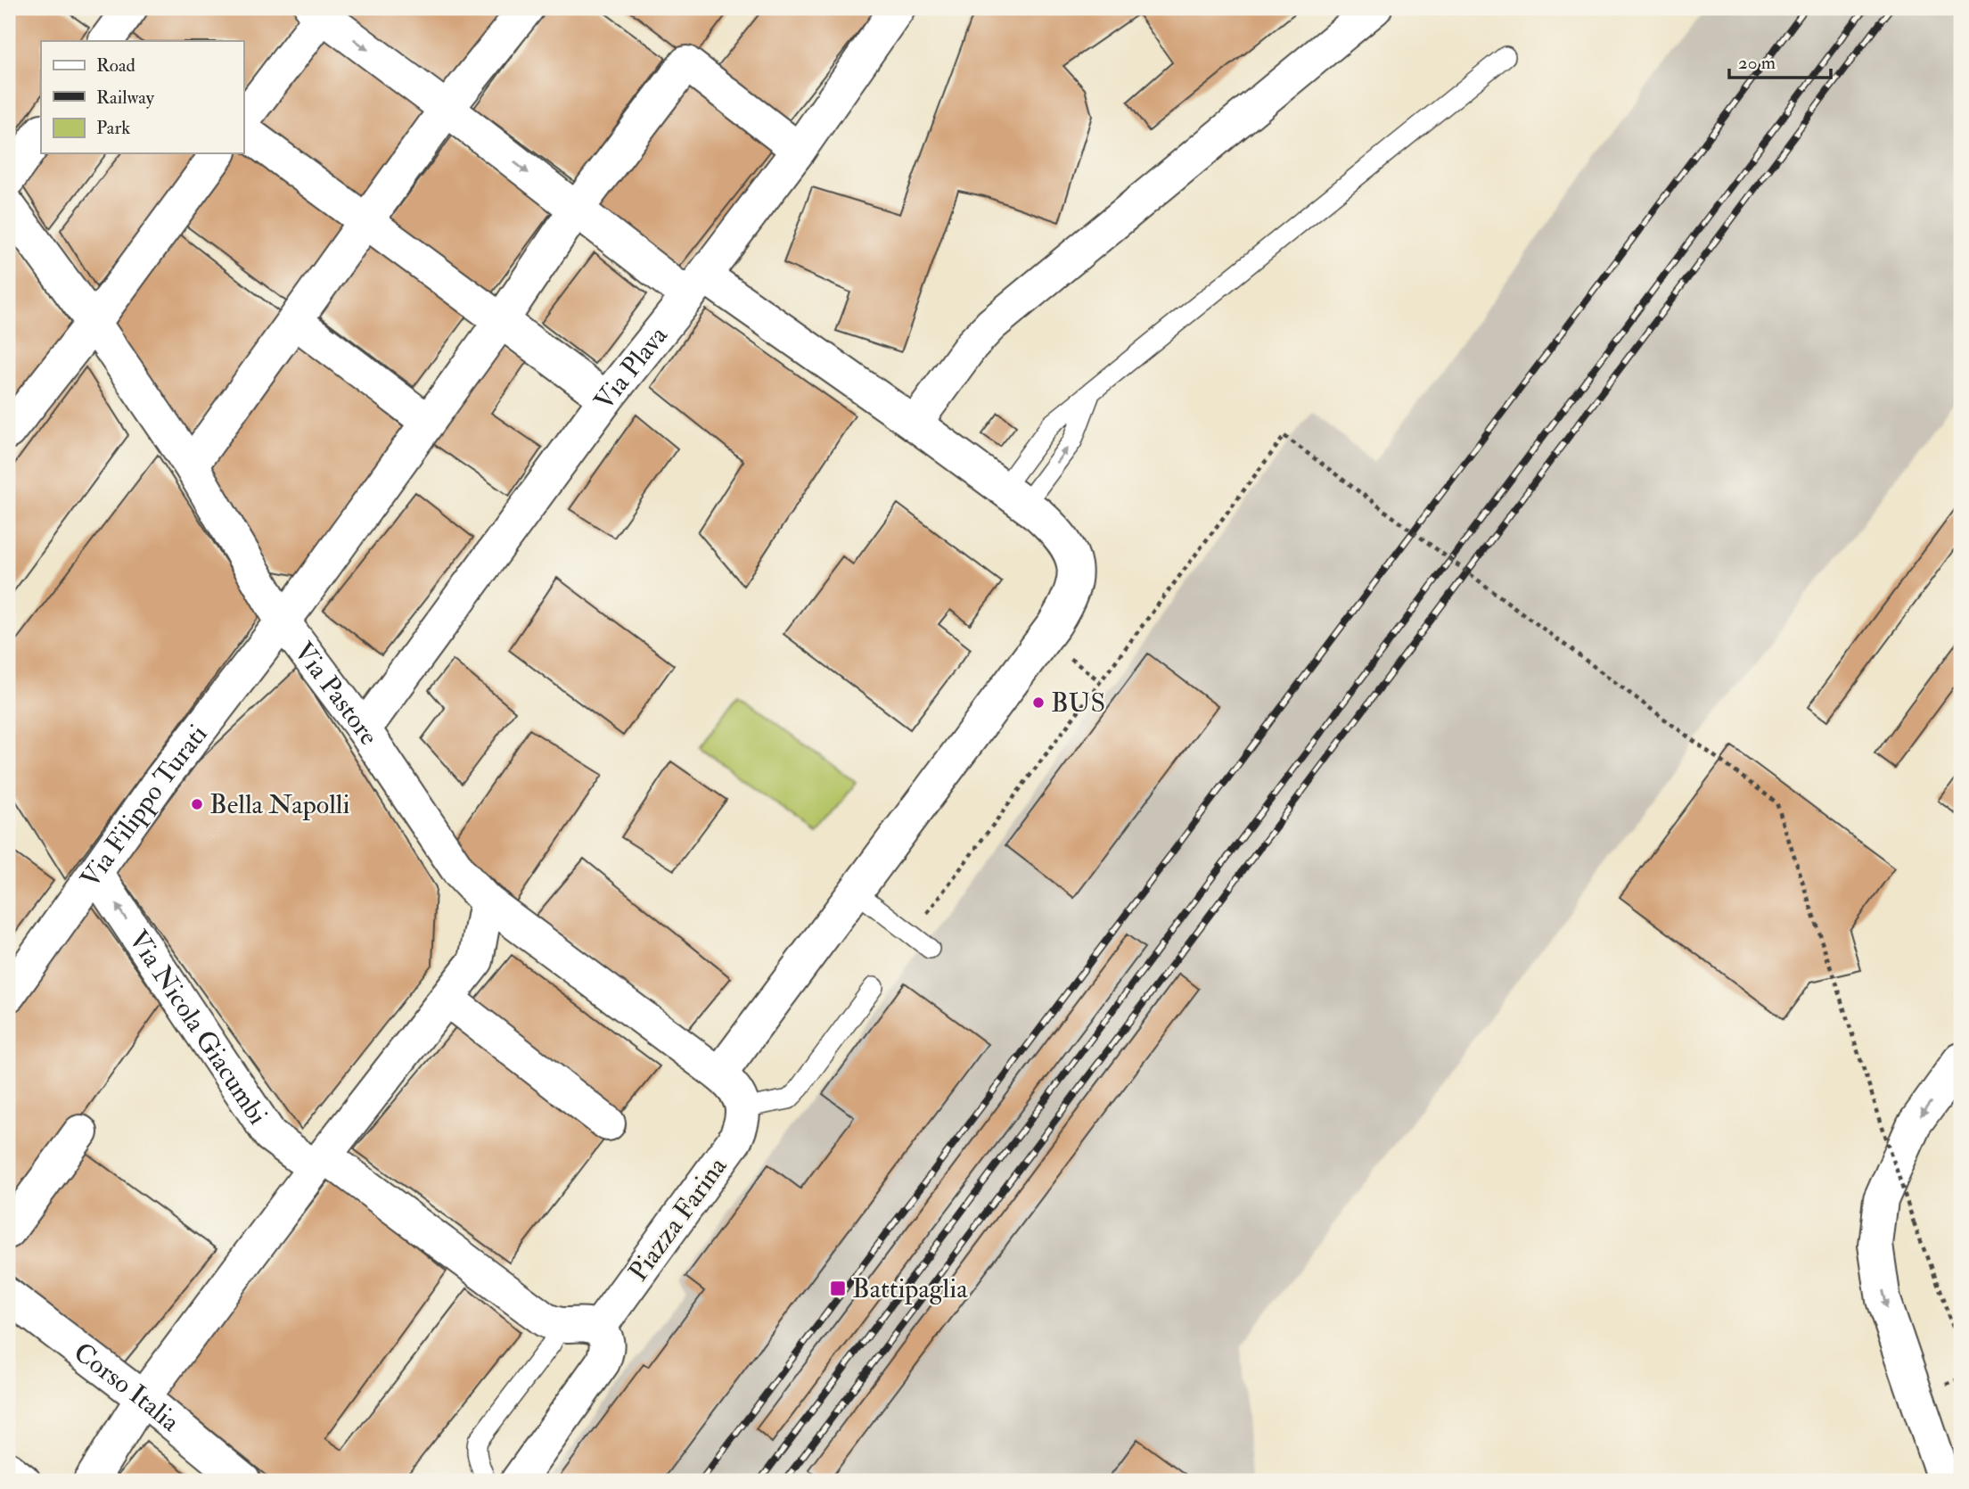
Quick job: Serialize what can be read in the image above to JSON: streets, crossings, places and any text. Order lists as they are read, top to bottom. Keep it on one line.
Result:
{"streets":{"street":["Via Plava","Via Pastore","Via Filippo Turati","Via Nicola Giacumbi","Piazza Farina","Corso Italia"]},"crossings":[["Via Plava","Via Pastore"],["Via Plava","Via Filippo Turati"],["Via Pastore","Via Filippo Turati"],["Via Pastore","Piazza Farina"],["Via Filippo Turati","Via Nicola Giacumbi"]],"one_way":["Via Nicola Giacumbi"],"places":{"other":["BUS","Bella Napolli"],"transit":["Battipaglia"]},"legend":["Road","Railway","Park"],"scale_bar":"20 m"}
